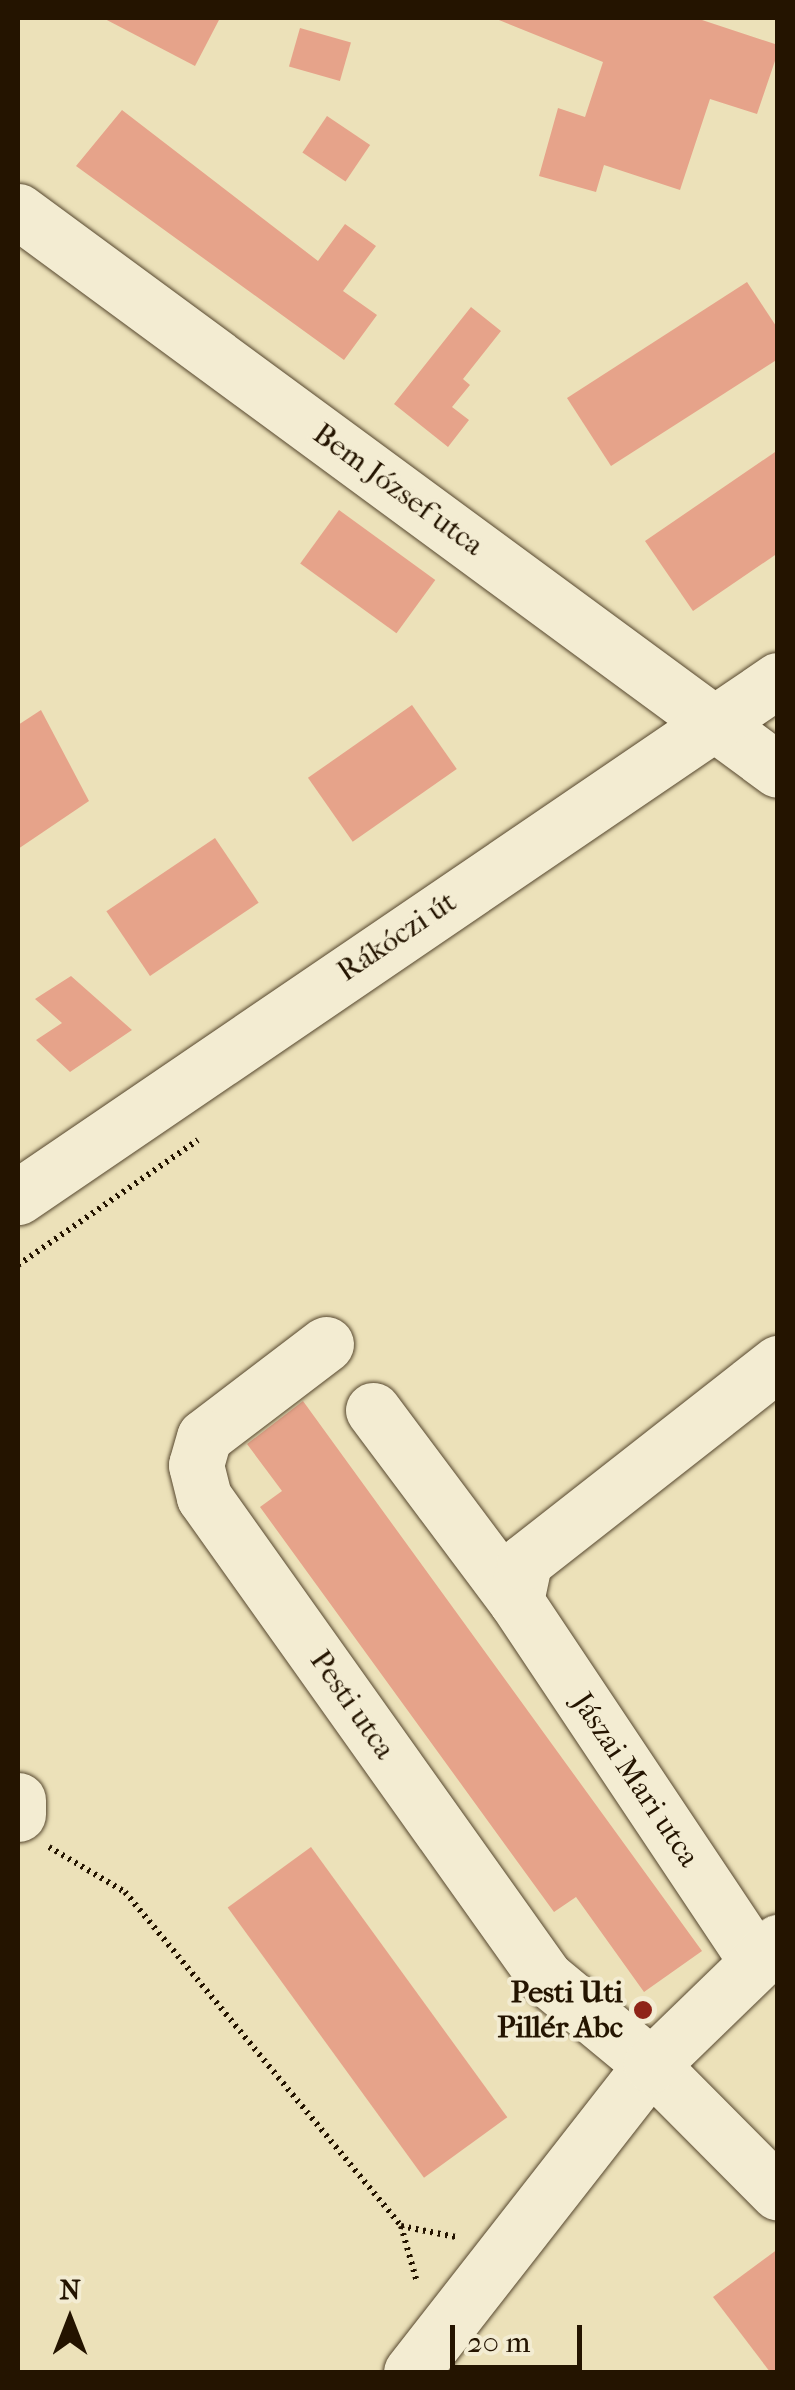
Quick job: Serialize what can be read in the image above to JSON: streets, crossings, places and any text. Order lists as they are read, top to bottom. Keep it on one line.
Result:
{"streets":{"street":["Bem József utca","Rákóczi út","Pesti utca","Jászai Mari utca"]},"crossings":[["Bem József utca","Rákóczi út"]],"places":["Pesti Uti Pillér Abc"],"scale_bar":"20 m","north":"top"}
